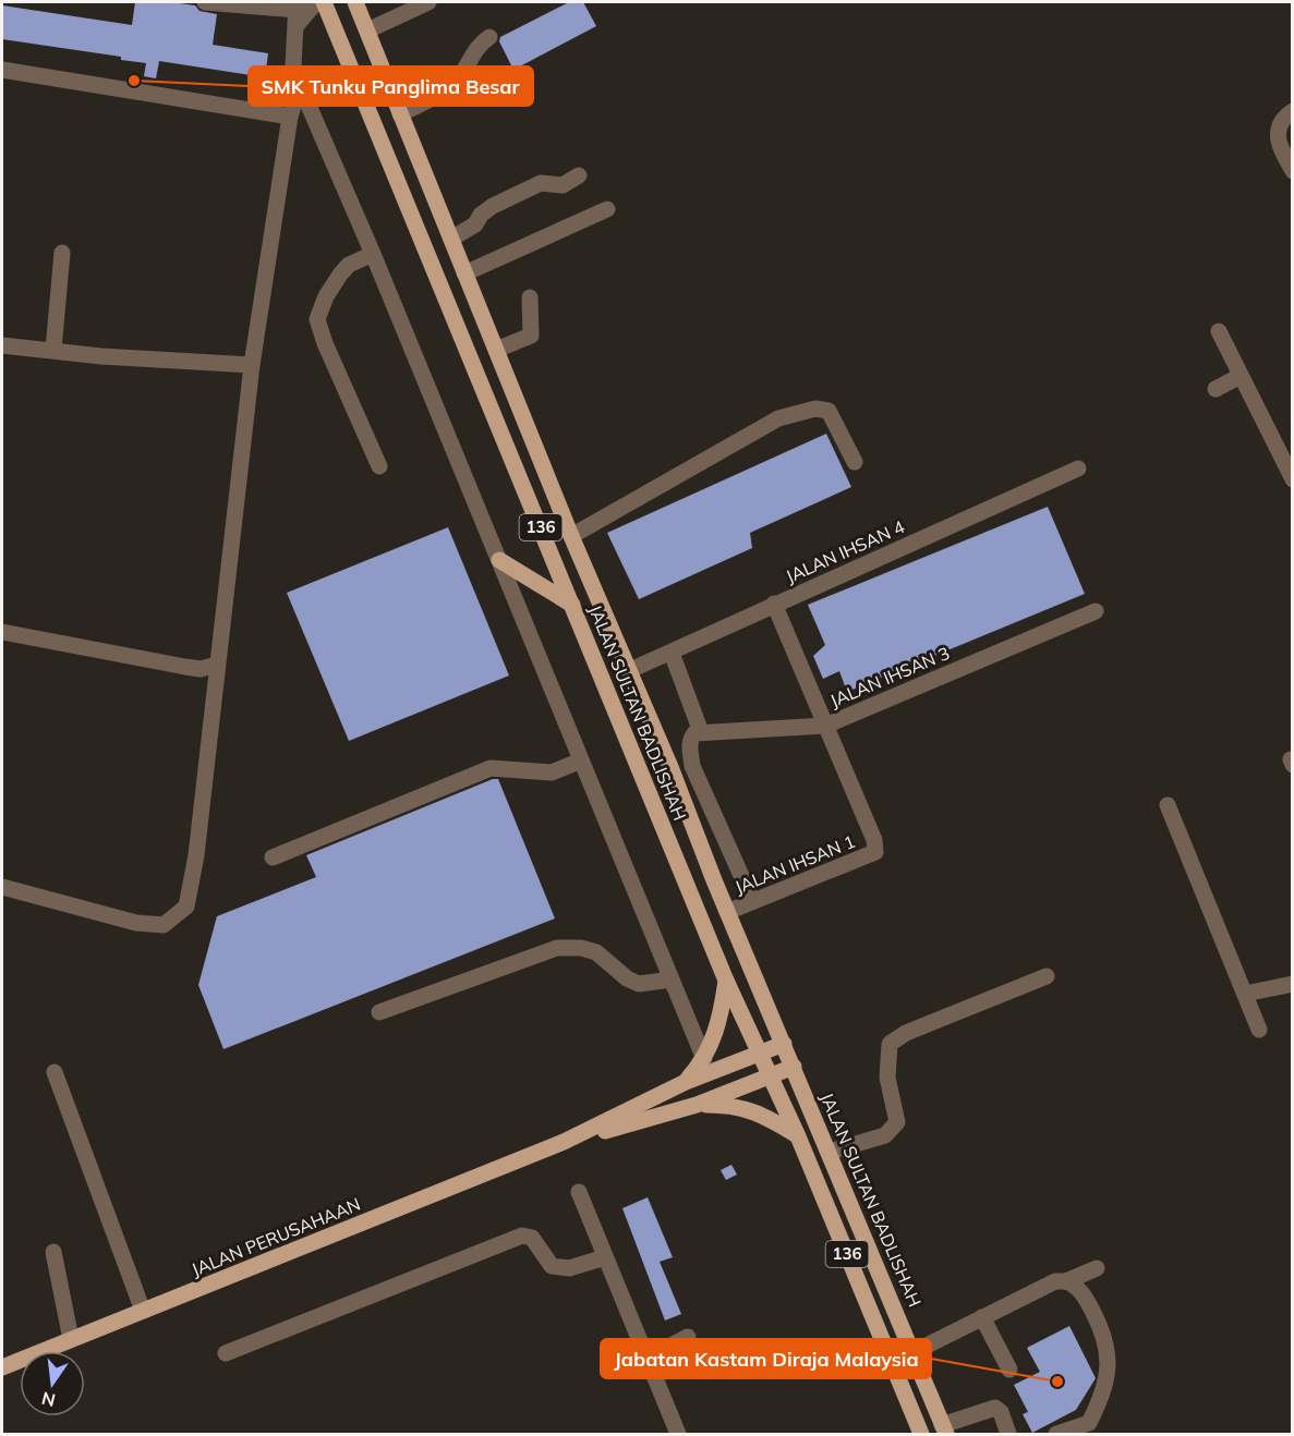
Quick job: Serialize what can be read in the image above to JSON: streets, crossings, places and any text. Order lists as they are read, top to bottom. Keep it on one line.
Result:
{"streets":{"main road":["136","JALAN SULTAN BADLISHAH","JALAN PERUSAHAAN"],"street":["JALAN IHSAN 4","JALAN IHSAN 3","JALAN IHSAN 1"]},"crossings":[["JALAN IHSAN 4","JALAN SULTAN BADLISHAH"],["JALAN IHSAN 3","JALAN IHSAN 1"],["JALAN SULTAN BADLISHAH","JALAN IHSAN 1"],["JALAN SULTAN BADLISHAH","JALAN PERUSAHAAN"]],"places":["SMK Tunku Panglima Besar","Jabatan Kastam Diraja Malaysia"],"north":"bottom"}
